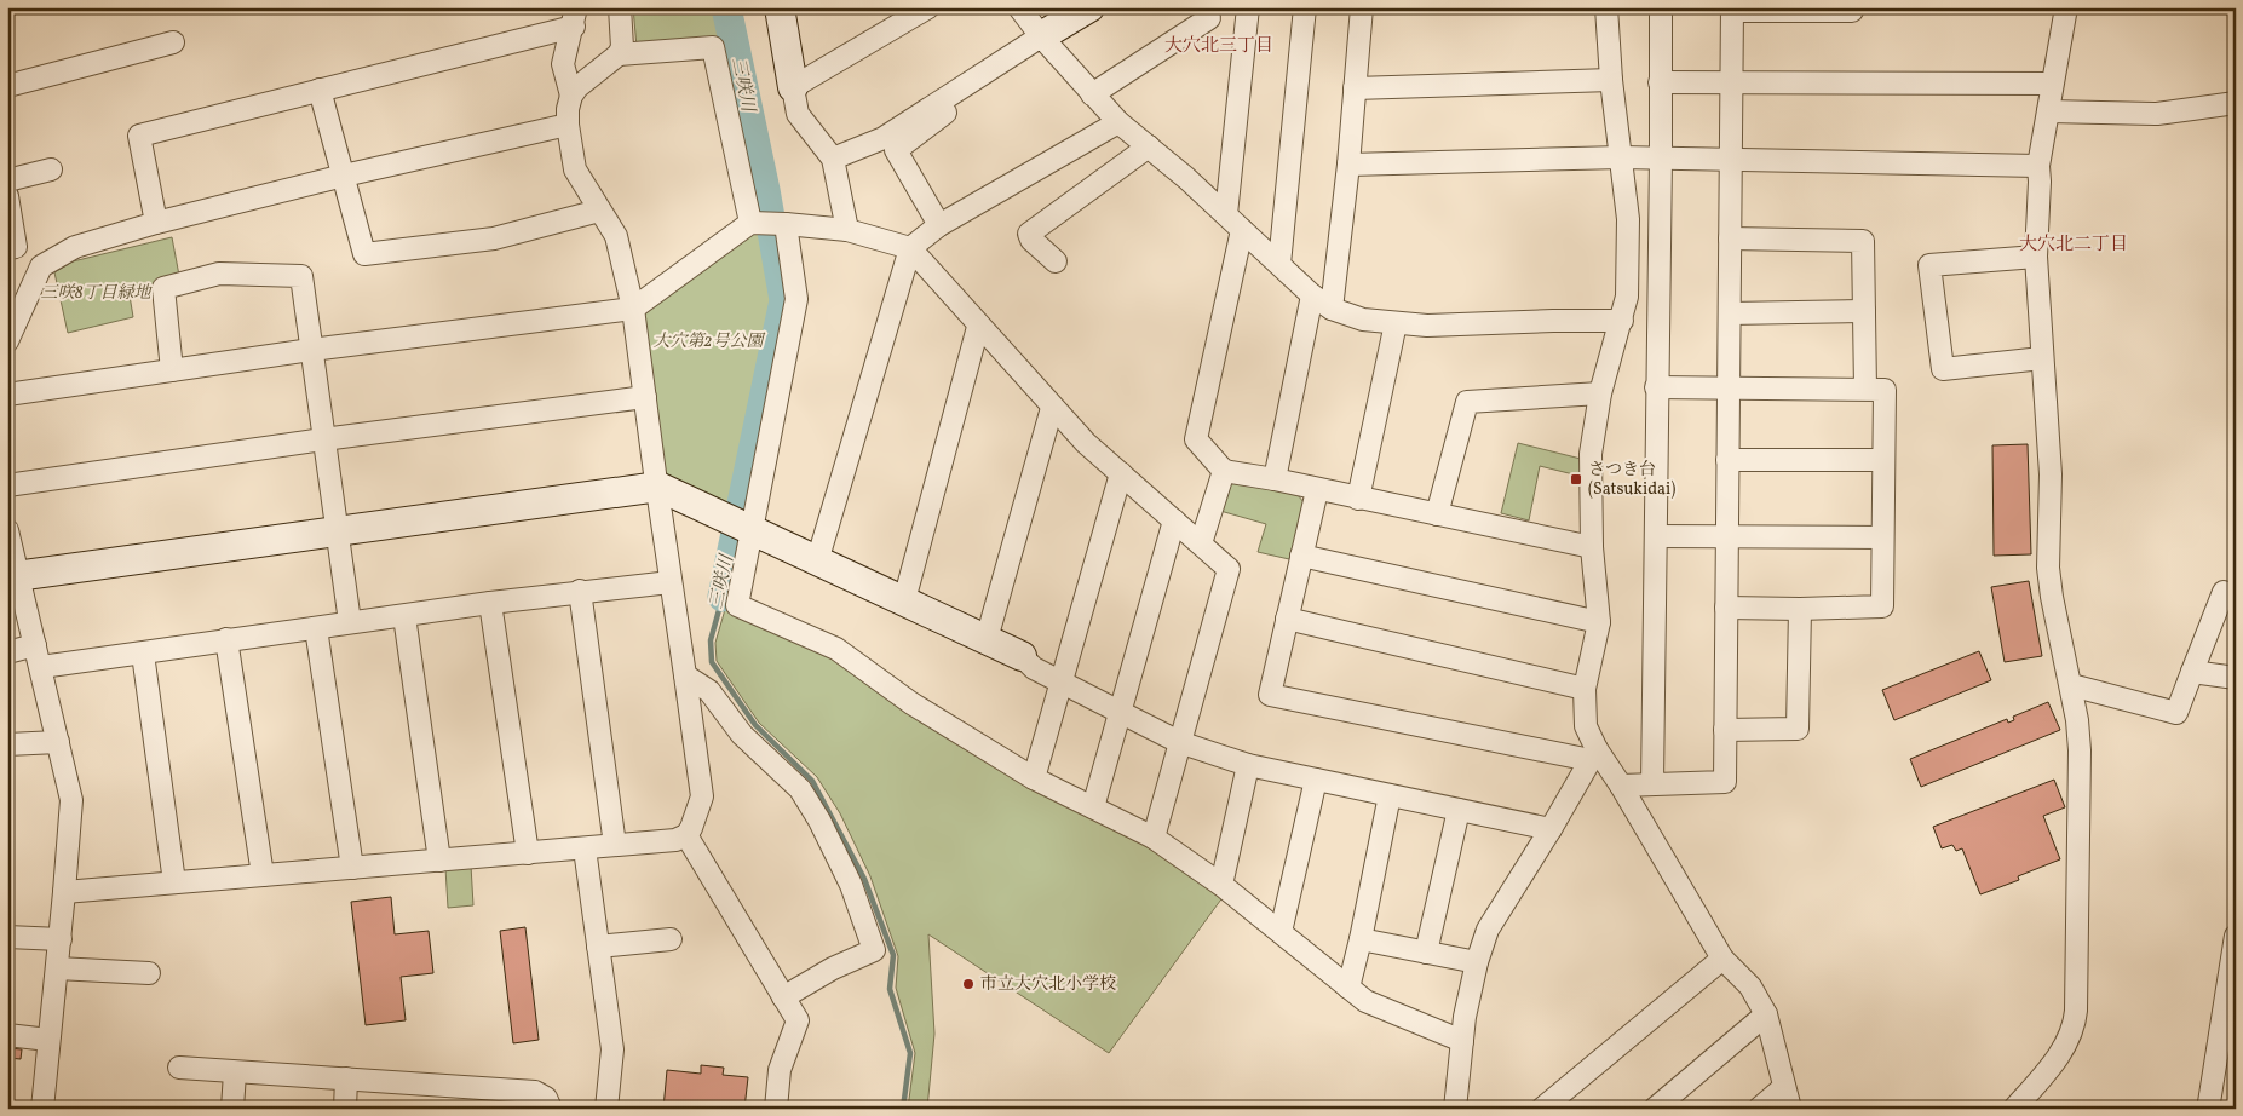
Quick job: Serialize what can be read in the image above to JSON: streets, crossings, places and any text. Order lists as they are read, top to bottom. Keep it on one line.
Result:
{"districts":["大穴北三丁目","大穴北二丁目"],"water":["三咲川"],"parks":["三咲8丁目緑地","大穴第2号公園"],"places":{"transit":["さつき台 (Satsukidai)"],"other":["市立大穴北小学校"]}}
